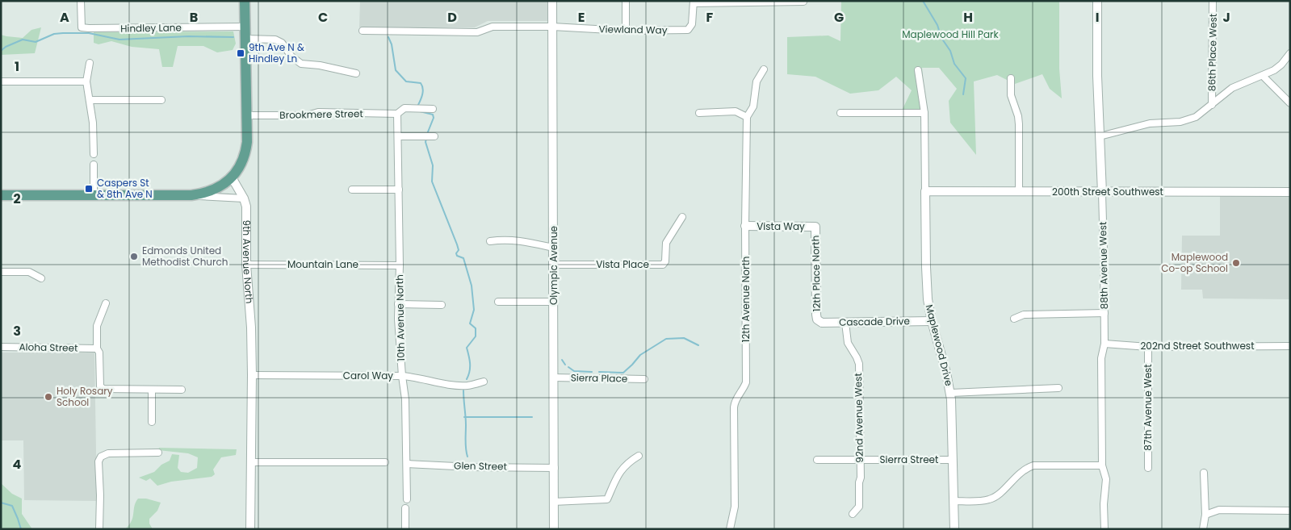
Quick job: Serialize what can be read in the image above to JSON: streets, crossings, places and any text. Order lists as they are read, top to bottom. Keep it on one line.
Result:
{"streets":{"street":["Hindley Lane","Viewland Way","86th Place West","Brookmere Street","200th Street Southwest","Vista Way","9th Avenue North","Mountain Lane","Vista Place","Olympic Avenue","88th Avenue West","12th Place North","12th Avenue North","10th Avenue North","Cascade Drive","Maplewood Drive","202nd Street Southwest","Aloha Street","Carol Way","Sierra Place","87th Avenue West","92nd Avenue West","Sierra Street","Glen Street"]},"crossings":[["Viewland Way","Olympic Avenue"],["Brookmere Street","10th Avenue North"],["200th Street Southwest","88th Avenue West"],["200th Street Southwest","Maplewood Drive"],["Vista Way","12th Place North"],["Vista Way","12th Avenue North"],["9th Avenue North","Mountain Lane"],["9th Avenue North","Carol Way"],["Mountain Lane","10th Avenue North"],["Vista Place","Olympic Avenue"],["Olympic Avenue","Sierra Place"],["Olympic Avenue","Glen Street"],["88th Avenue West","202nd Street Southwest"],["12th Place North","Cascade Drive"],["10th Avenue North","Carol Way"],["10th Avenue North","Glen Street"],["Cascade Drive","Maplewood Drive"],["Cascade Drive","92nd Avenue West"],["Maplewood Drive","Sierra Street"],["202nd Street Southwest","87th Avenue West"],["92nd Avenue West","Sierra Street"]],"parks":["Maplewood Hill Park"],"places":{"transit":["9th Ave N & Hindley Ln","Caspers St & 8th Ave N"],"other":["Edmonds United Methodist Church","Maplewood Co-op School","Holy Rosary School"]},"grid":{"columns":["A","B","C","D","E","F","G","H","I","J"],"rows":["1","2","3","4"]}}
